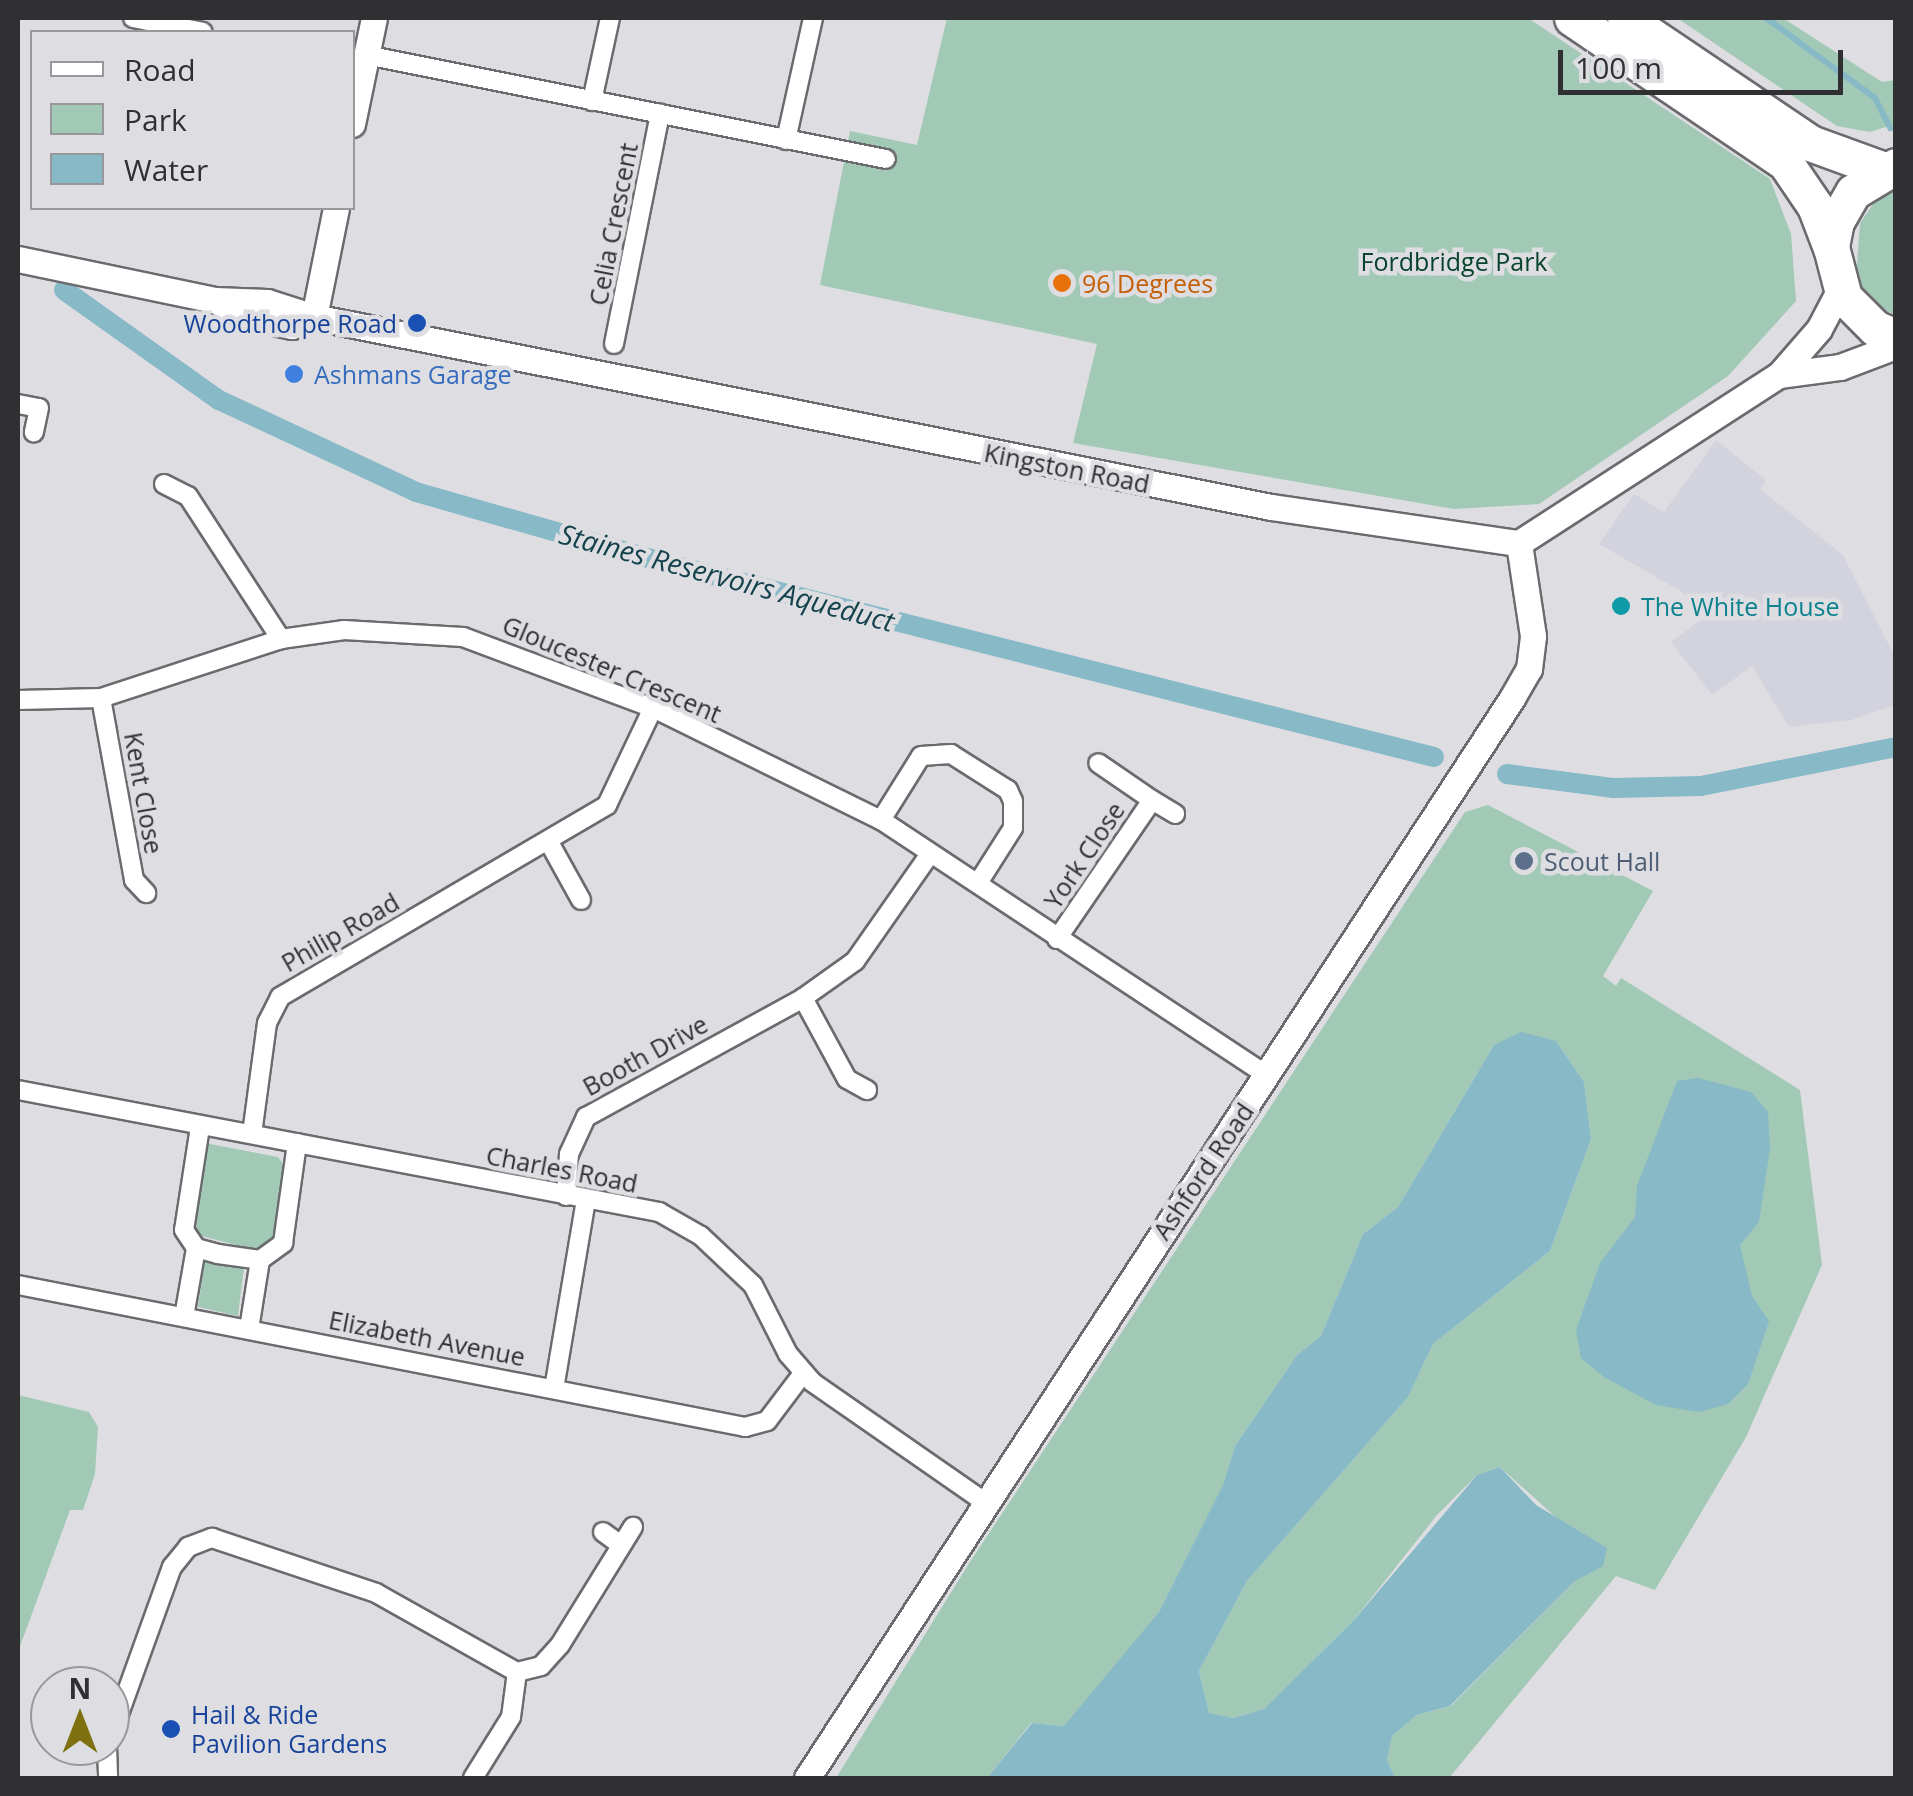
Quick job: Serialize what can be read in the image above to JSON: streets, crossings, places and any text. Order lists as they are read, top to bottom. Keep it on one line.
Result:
{"streets":{"main road":["Kingston Road","Ashford Road"],"street":["Celia Crescent","Gloucester Crescent","Kent Close","York Close","Philip Road","Booth Drive","Charles Road","Elizabeth Avenue"]},"crossings":[["Kingston Road","Ashford Road"],["Gloucester Crescent","Kent Close"],["Gloucester Crescent","York Close"],["Gloucester Crescent","Philip Road"],["Gloucester Crescent","Booth Drive"],["Gloucester Crescent","Ashford Road"],["Philip Road","Charles Road"],["Booth Drive","Charles Road"],["Charles Road","Ashford Road"],["Charles Road","Elizabeth Avenue"]],"water":["Staines Reservoirs Aqueduct"],"parks":["Fordbridge Park"],"places":["96 Degrees","Woodthorpe Road","Ashmans Garage","The White House","Scout Hall","Hail & Ride Pavilion Gardens"],"legend":["Road","Park","Water"],"scale_bar":"100 m","north":"top"}
